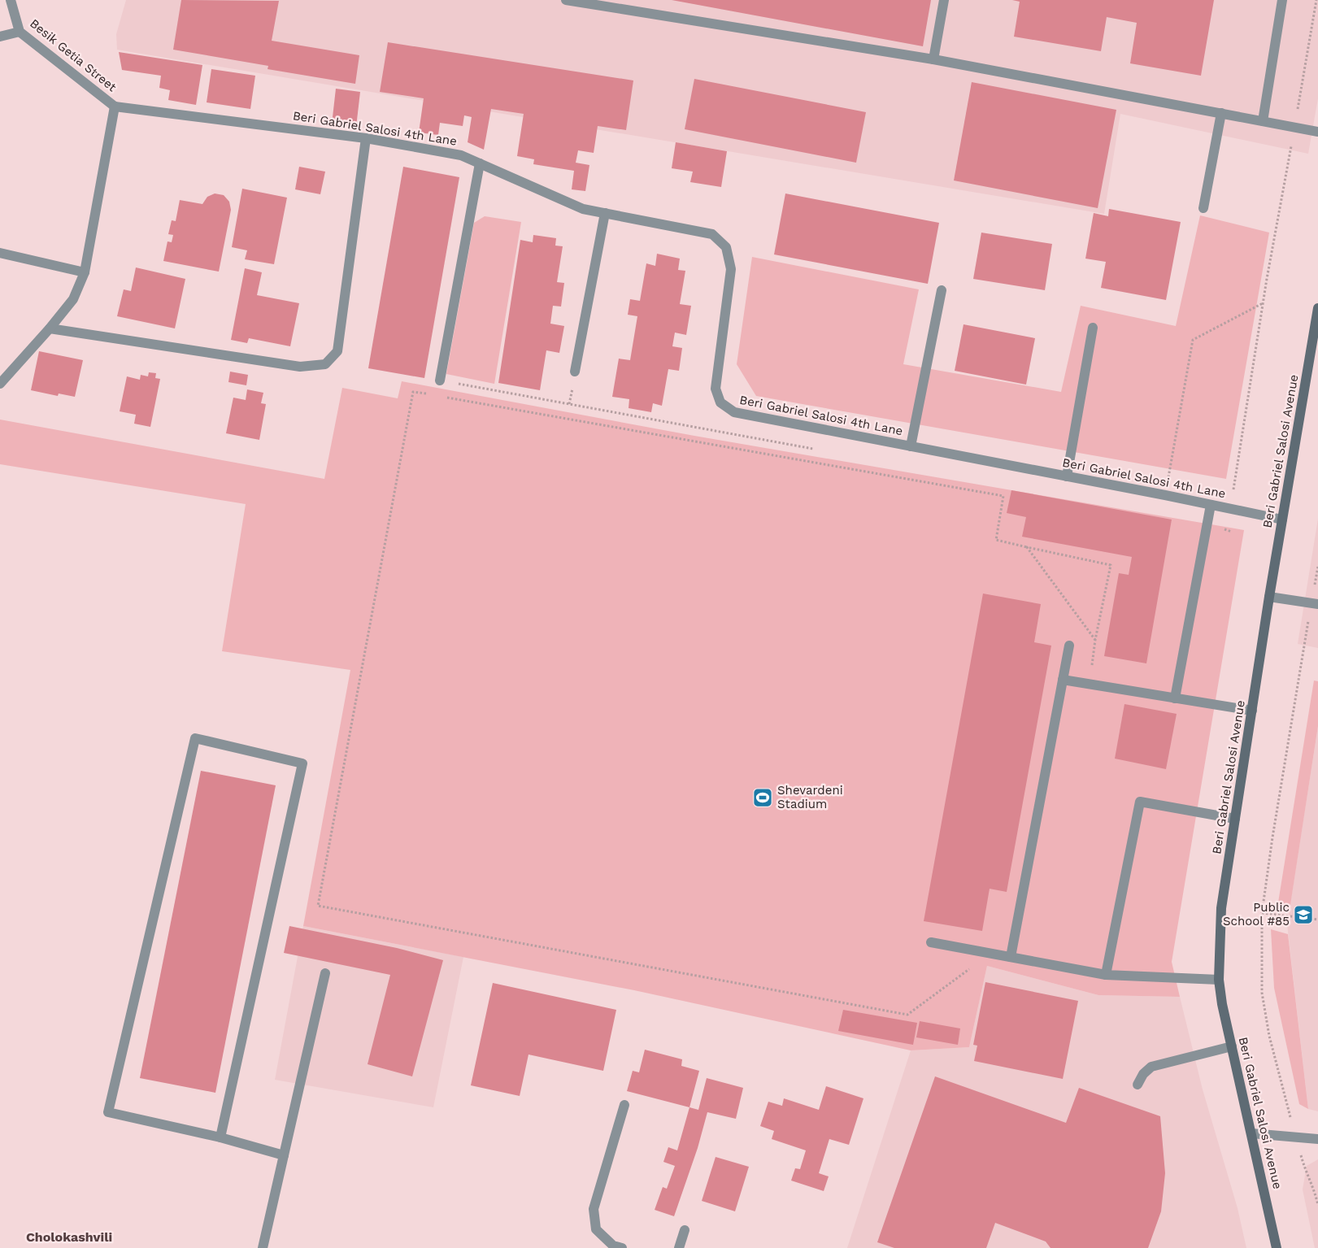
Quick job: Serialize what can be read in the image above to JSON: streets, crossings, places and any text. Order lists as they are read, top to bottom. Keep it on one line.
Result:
{"streets":{"main road":["Beri Gabriel Salosi Avenue"],"street":["Besik Getia Street","Beri Gabriel Salosi 4th Lane"]},"crossings":[["Besik Getia Street","Beri Gabriel Salosi 4th Lane"],["Beri Gabriel Salosi 4th Lane","Beri Gabriel Salosi Avenue"]],"districts":["Cholokashvili"],"places":{"sports":["Shevardeni Stadium"],"school or university":["Public School #85"]}}
